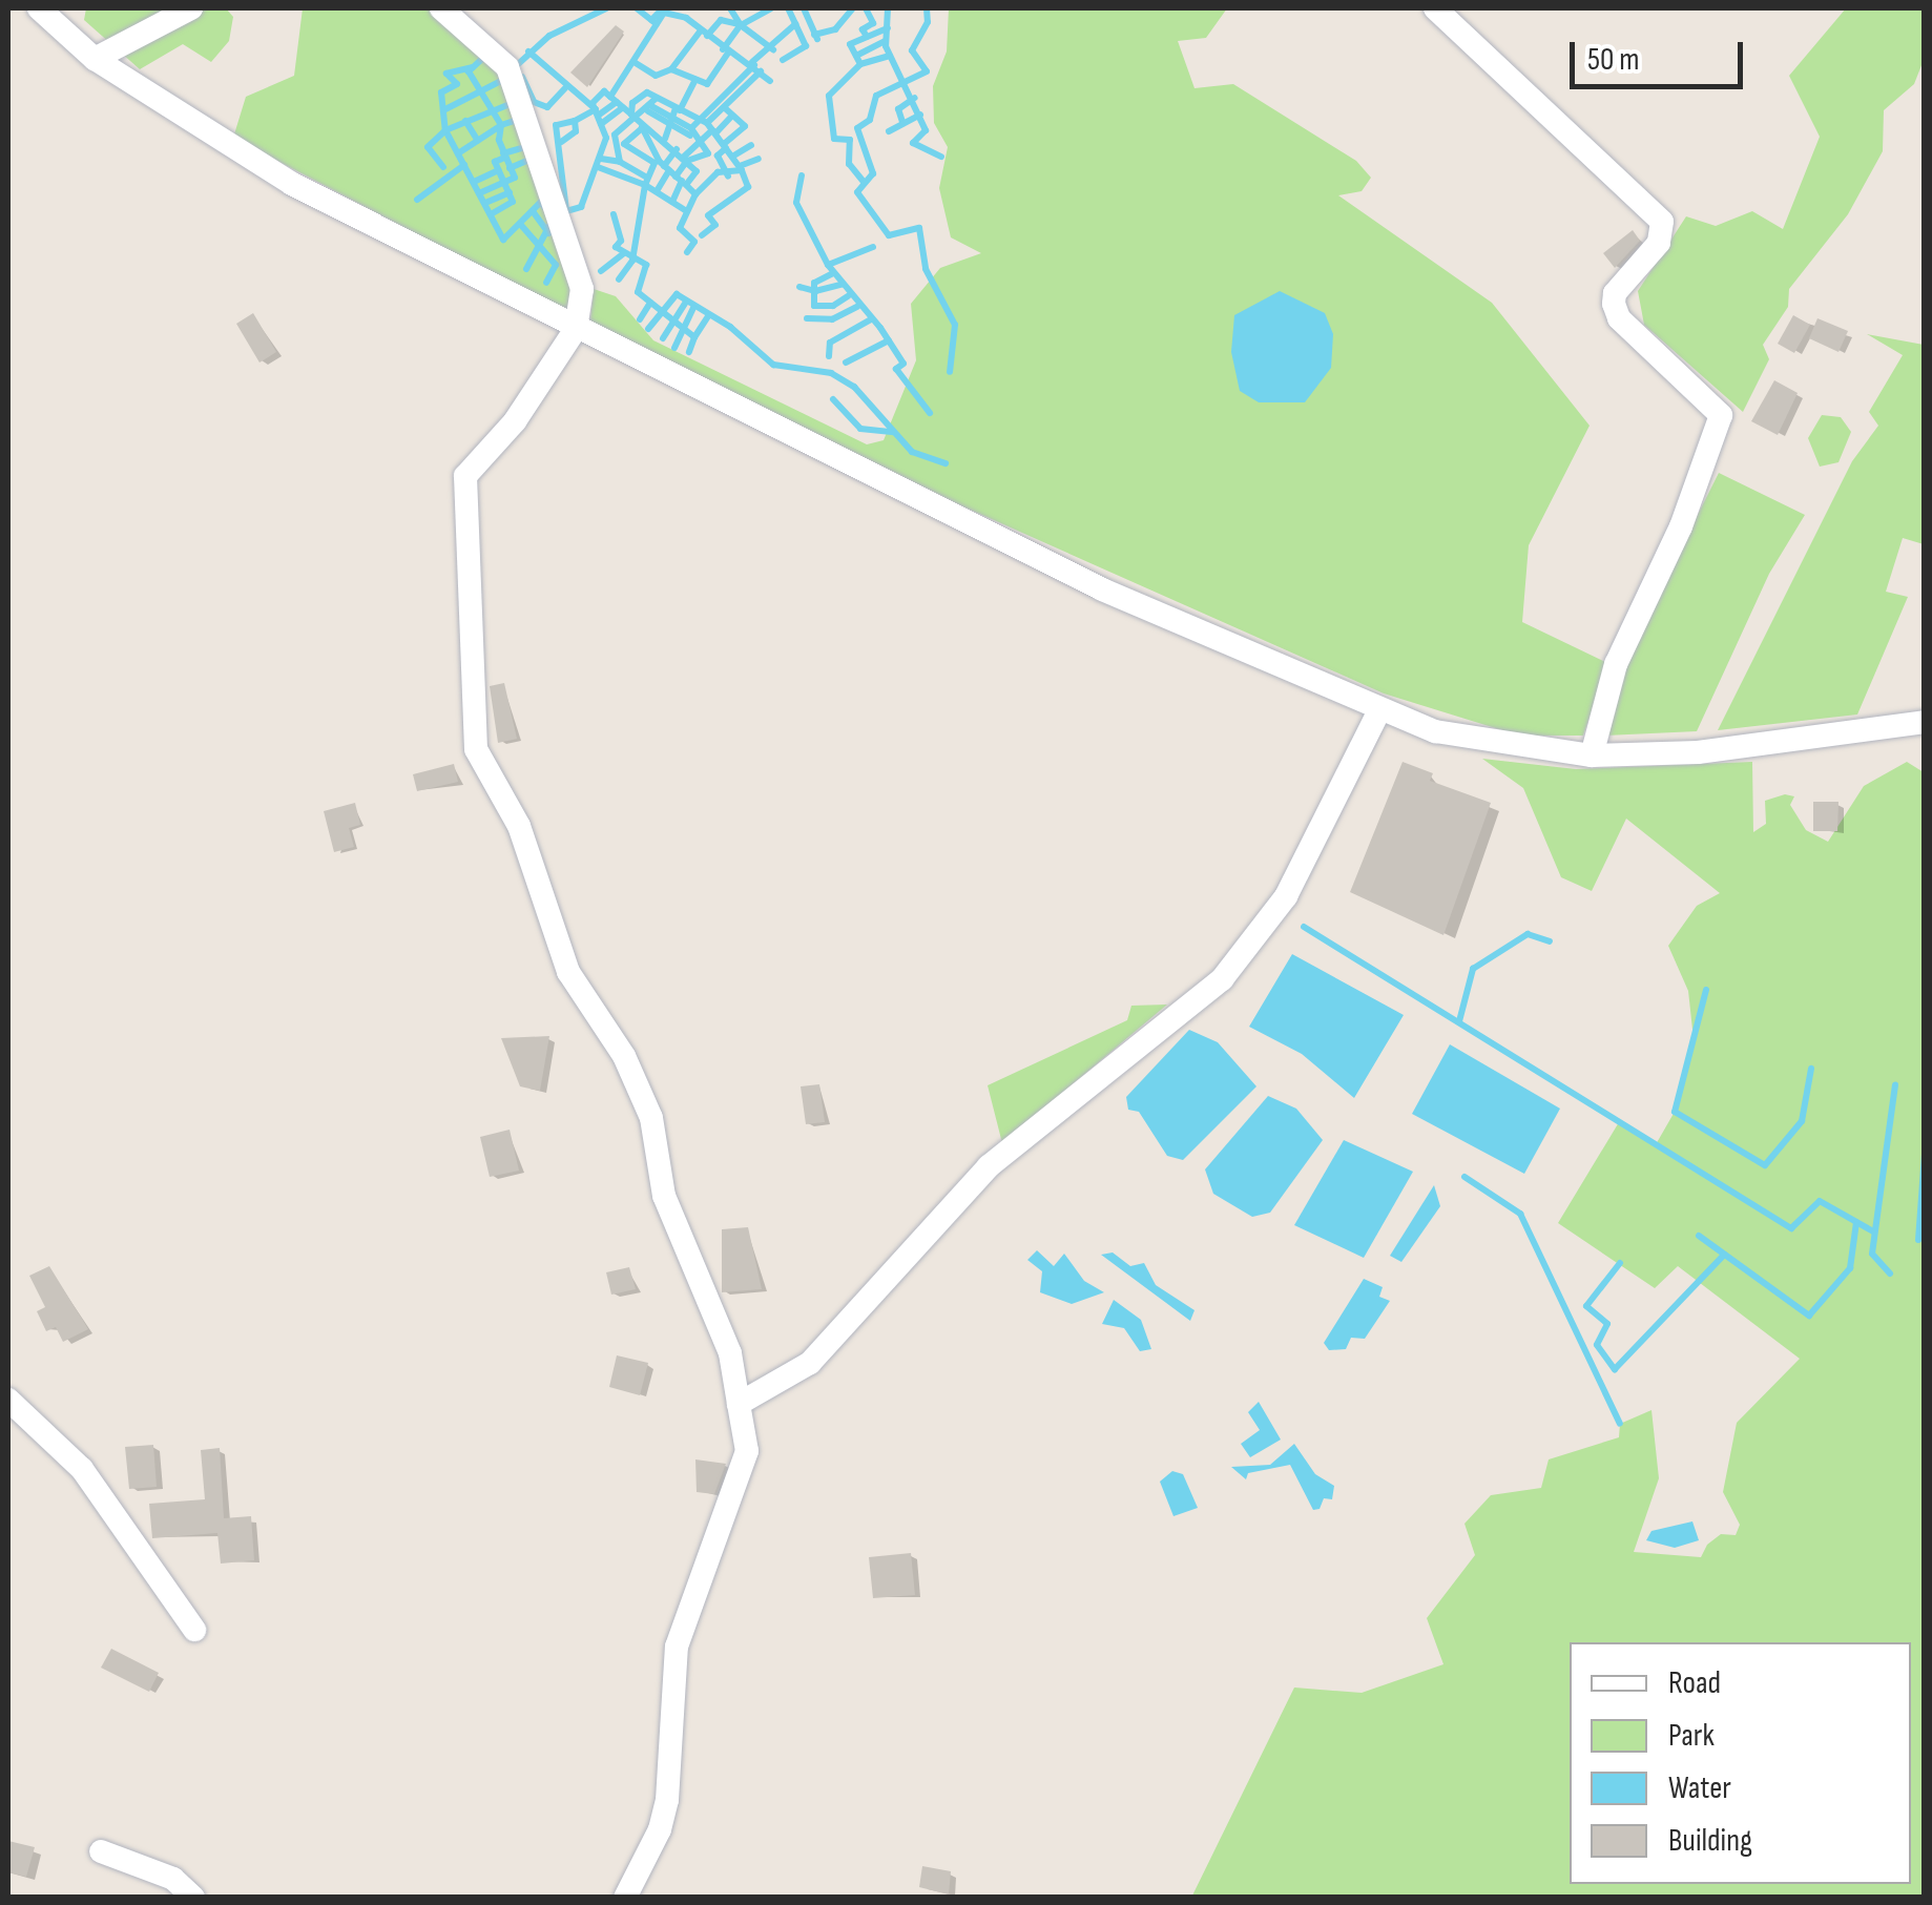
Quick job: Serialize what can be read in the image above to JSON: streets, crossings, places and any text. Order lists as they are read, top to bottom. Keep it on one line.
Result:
{"legend":["Road","Park","Water","Building"],"scale_bar":"50 m"}
